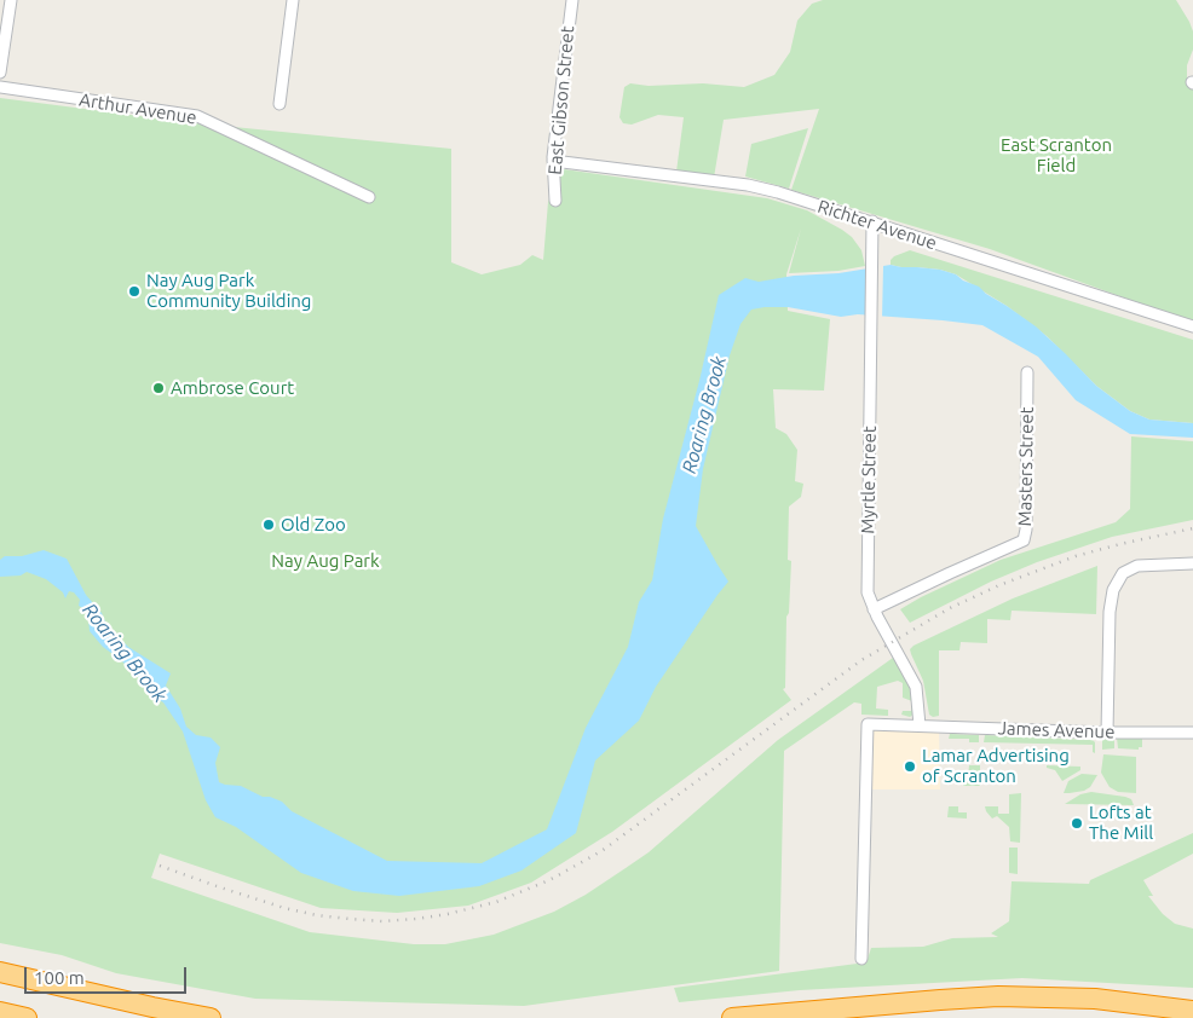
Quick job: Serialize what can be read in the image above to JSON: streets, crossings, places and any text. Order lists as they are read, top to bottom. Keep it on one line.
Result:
{"streets":{"street":["East Gibson Street","Arthur Avenue","Richter Avenue","Masters Street","Myrtle Street","James Avenue"]},"crossings":[["East Gibson Street","Richter Avenue"],["Richter Avenue","Myrtle Street"],["Masters Street","Myrtle Street"],["Myrtle Street","James Avenue"]],"water":["Roaring Brook"],"parks":["East Scranton Field","Nay Aug Park"],"places":["Nay Aug Park Community Building","Ambrose Court","Old Zoo","Lamar Advertising of Scranton","Lofts at The Mill"],"scale_bar":"100 m"}
